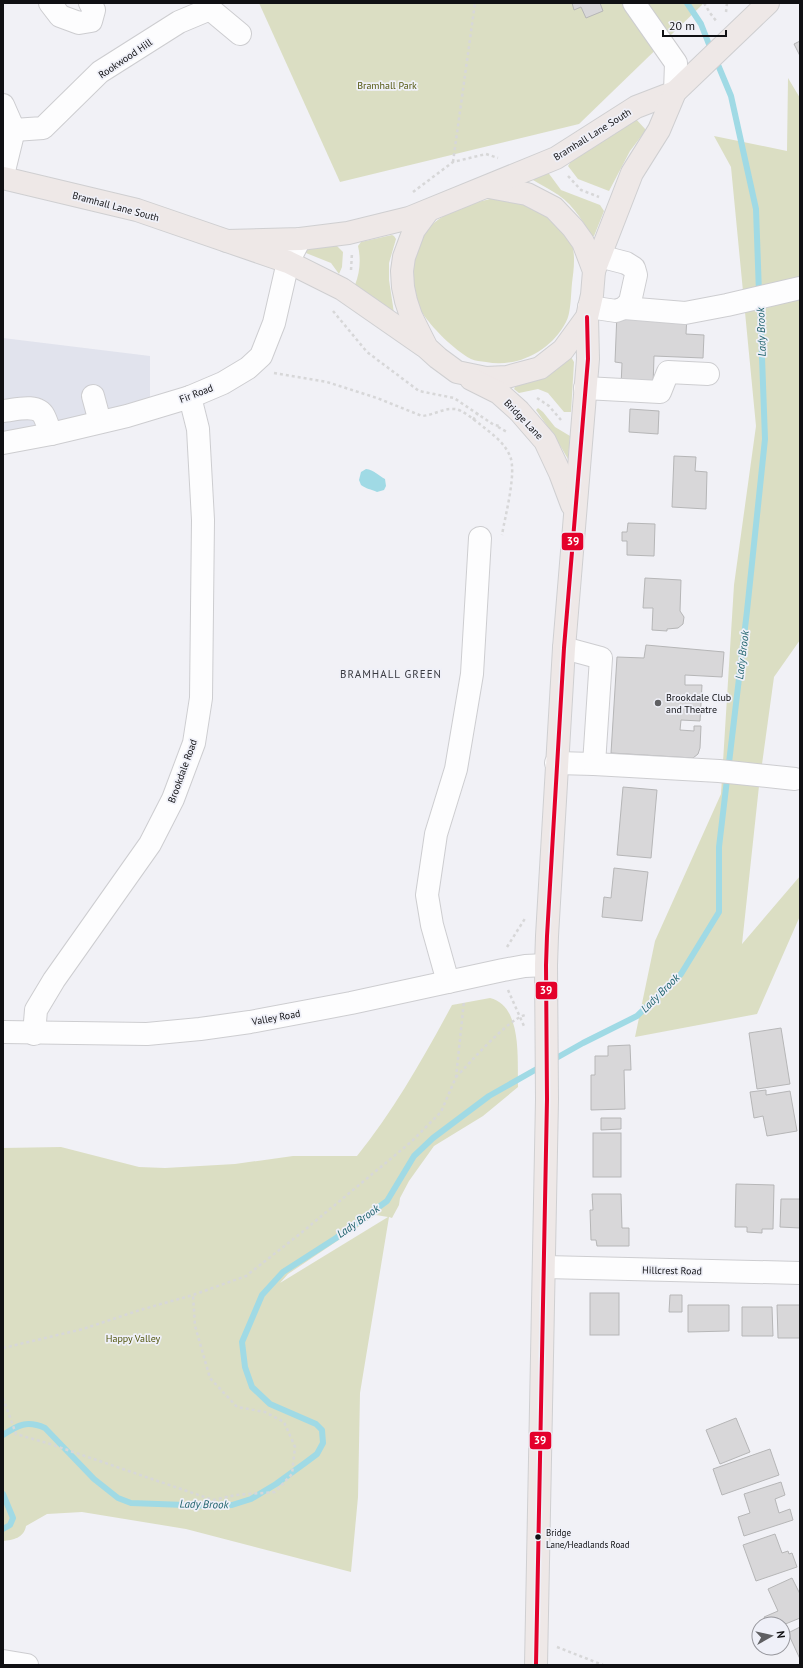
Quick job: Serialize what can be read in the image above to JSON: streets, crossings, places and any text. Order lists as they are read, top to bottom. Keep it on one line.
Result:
{"streets":{"main road":["Bramhall Lane South","Bridge Lane"],"street":["Rookwood Hill","Fir Road","Brookdale Road","Valley Road","Hillcrest Road"]},"crossings":[["Bramhall Lane South","Fir Road"],["Bramhall Lane South","Bridge Lane"],["Fir Road","Brookdale Road"],["Bridge Lane","Valley Road"],["Bridge Lane","Hillcrest Road"],["Brookdale Road","Valley Road"]],"districts":["BRAMHALL GREEN"],"water":["Lady Brook"],"parks":["Bramhall Park","Happy Valley"],"places":["Brookdale Club and Theatre","Bridge Lane/Headlands Road"],"lines":["transit line 39"],"scale_bar":"20 m","north":"right"}
